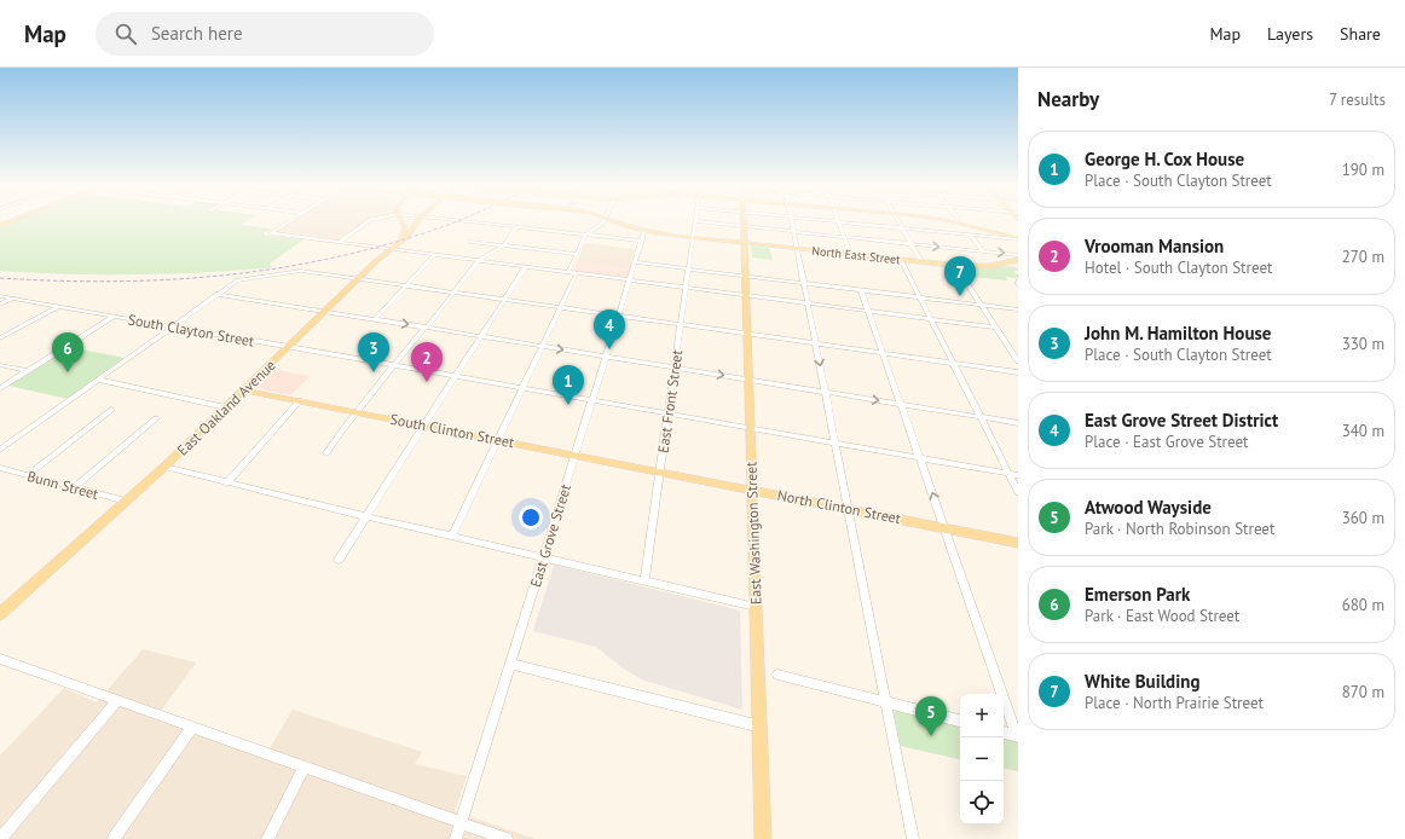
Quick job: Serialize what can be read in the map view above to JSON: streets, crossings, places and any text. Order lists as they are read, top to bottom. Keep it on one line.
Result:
{"streets":{"main road":["North East Street","East Oakland Avenue","South Clinton Street","North Clinton Street","East Washington Street"],"street":["South Clayton Street","East Front Street","Bunn Street","East Grove Street"]},"crossings":[["North East Street","East Front Street"],["North East Street","East Washington Street"],["North East Street","East Grove Street"],["South Clayton Street","East Front Street"],["South Clayton Street","East Oakland Avenue"],["South Clayton Street","East Washington Street"],["South Clayton Street","East Grove Street"],["East Front Street","South Clinton Street"],["East Front Street","North Clinton Street"],["East Oakland Avenue","South Clinton Street"],["East Oakland Avenue","Bunn Street"],["South Clinton Street","North Clinton Street"],["South Clinton Street","East Grove Street"],["North Clinton Street","East Washington Street"]],"page":{"header":"Map","search":"Search here","nav":["Map","Layers","Share"],"heading":["Nearby","7 results"],"list":[{"mark":"1","name":"George H. Cox House","note":"Place · South Clayton Street","value":"190 m"},{"mark":"2","name":"Vrooman Mansion","note":"Hotel · South Clayton Street","value":"270 m"},{"mark":"3","name":"John M. Hamilton House","note":"Place · South Clayton Street","value":"330 m"},{"mark":"4","name":"East Grove Street District","note":"Place · East Grove Street","value":"340 m"},{"mark":"5","name":"Atwood Wayside","note":"Park · North Robinson Street","value":"360 m"},{"mark":"6","name":"Emerson Park","note":"Park · East Wood Street","value":"680 m"},{"mark":"7","name":"White Building","note":"Place · North Prairie Street","value":"870 m"}],"pins":["7","4","3","6","2","1","5"],"map_buttons":["+","−"]}}
